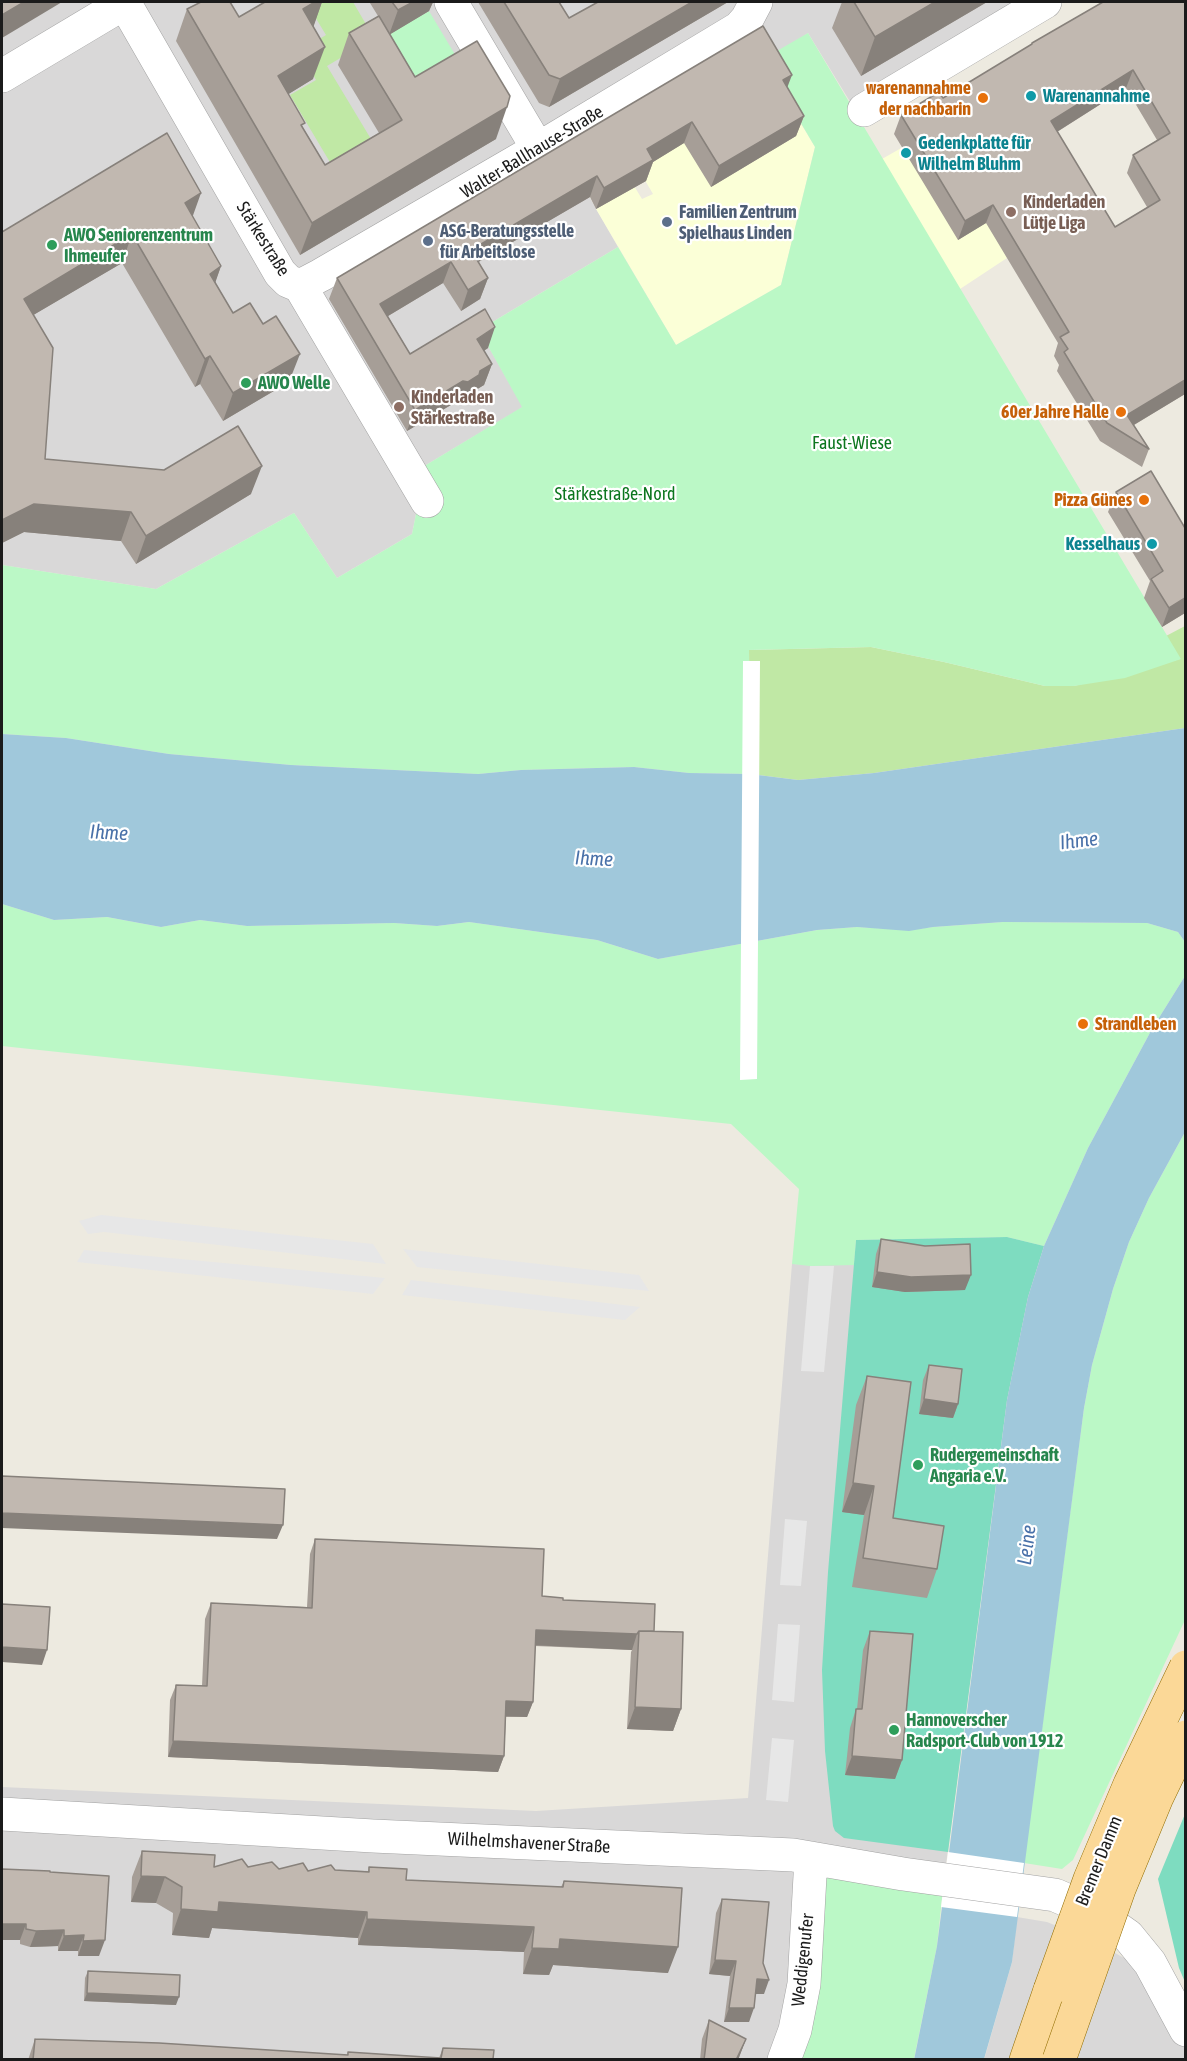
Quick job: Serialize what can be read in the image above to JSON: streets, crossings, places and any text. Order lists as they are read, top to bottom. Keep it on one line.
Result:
{"streets":{"main road":["Bremer Damm"],"street":["Walter-Ballhause-Straße","Stärkestraße","Wilhelmshavener Straße","Weddigenufer"]},"crossings":[["Walter-Ballhause-Straße","Stärkestraße"],["Wilhelmshavener Straße","Weddigenufer"]],"water":["Ihme","Leine"],"parks":["Faust-Wiese","Stärkestraße-Nord"],"places":["Warenannahme","warenannahme der nachbarin","Gedenkplatte für Wilhelm Bluhm","Kinderladen Lütje Liga","Familien Zentrum Spielhaus Linden","ASG-Beratungsstelle für Arbeitslose","AWO Seniorenzentrum Ihmeufer","AWO Welle","Kinderladen Stärkestraße","60er Jahre Halle","Pizza Günes","Kesselhaus","Strandleben","Rudergemeinschaft Angaria e.V.","Hannoverscher Radsport-Club von 1912"]}
